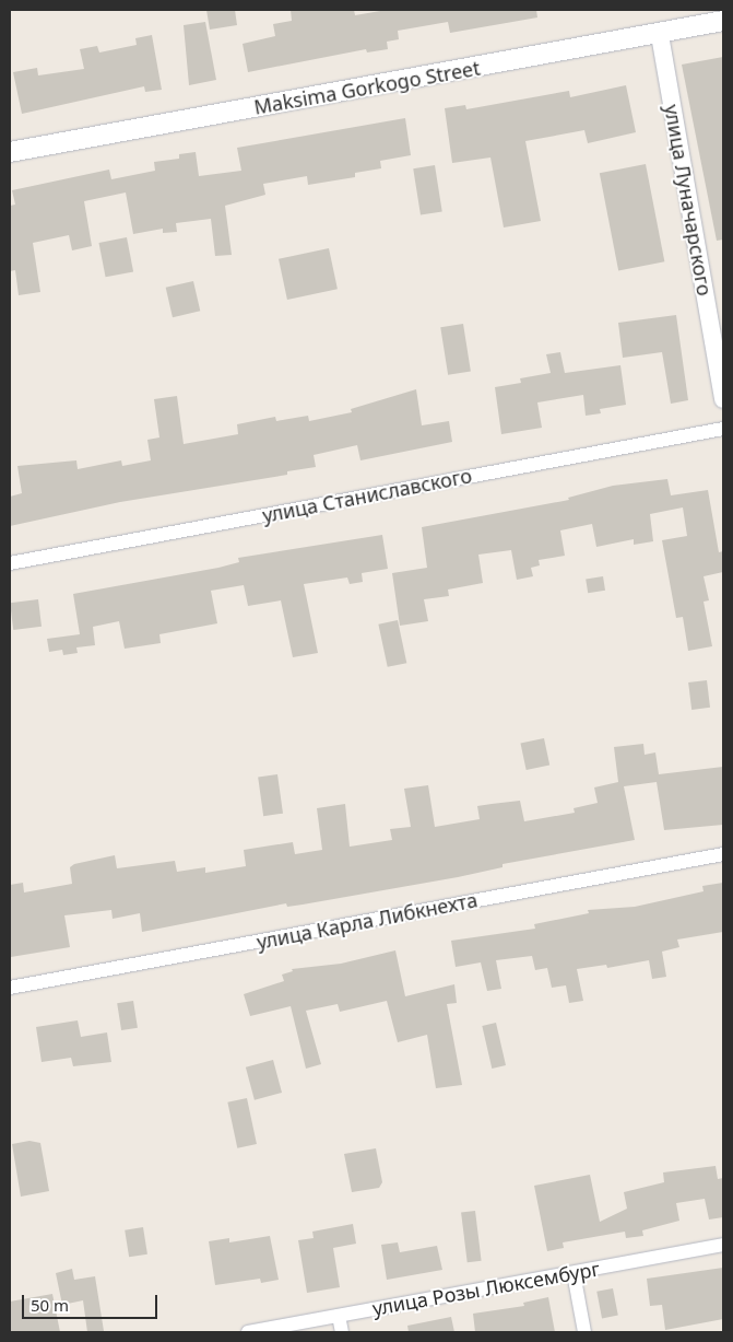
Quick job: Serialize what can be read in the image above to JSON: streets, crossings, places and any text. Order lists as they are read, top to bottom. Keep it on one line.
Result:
{"streets":{"main road":["Maksima Gorkogo Street"],"street":["улица Луначарского","улица Станиславского","улица Карла Либкнехта","улица Розы Люксембург"]},"crossings":[["Maksima Gorkogo Street","улица Луначарского"]],"scale_bar":"50 m"}
